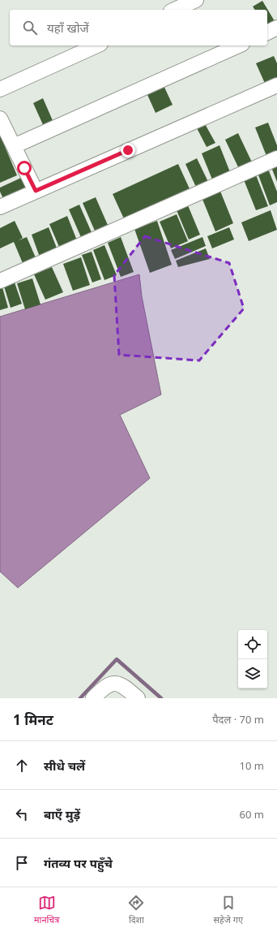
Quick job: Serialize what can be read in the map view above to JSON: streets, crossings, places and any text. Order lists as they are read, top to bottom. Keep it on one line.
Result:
{"page":{"search":"यहाँ खोजें","heading":["1 मिनट","पैदल · 70 m"],"list":[["सीधे चलें","10 m"],["बाएँ मुड़ें","60 m"],"गंतव्य पर पहुँचे"],"nav":["मानचित्र","दिशा","सहेजे गए"]}}
